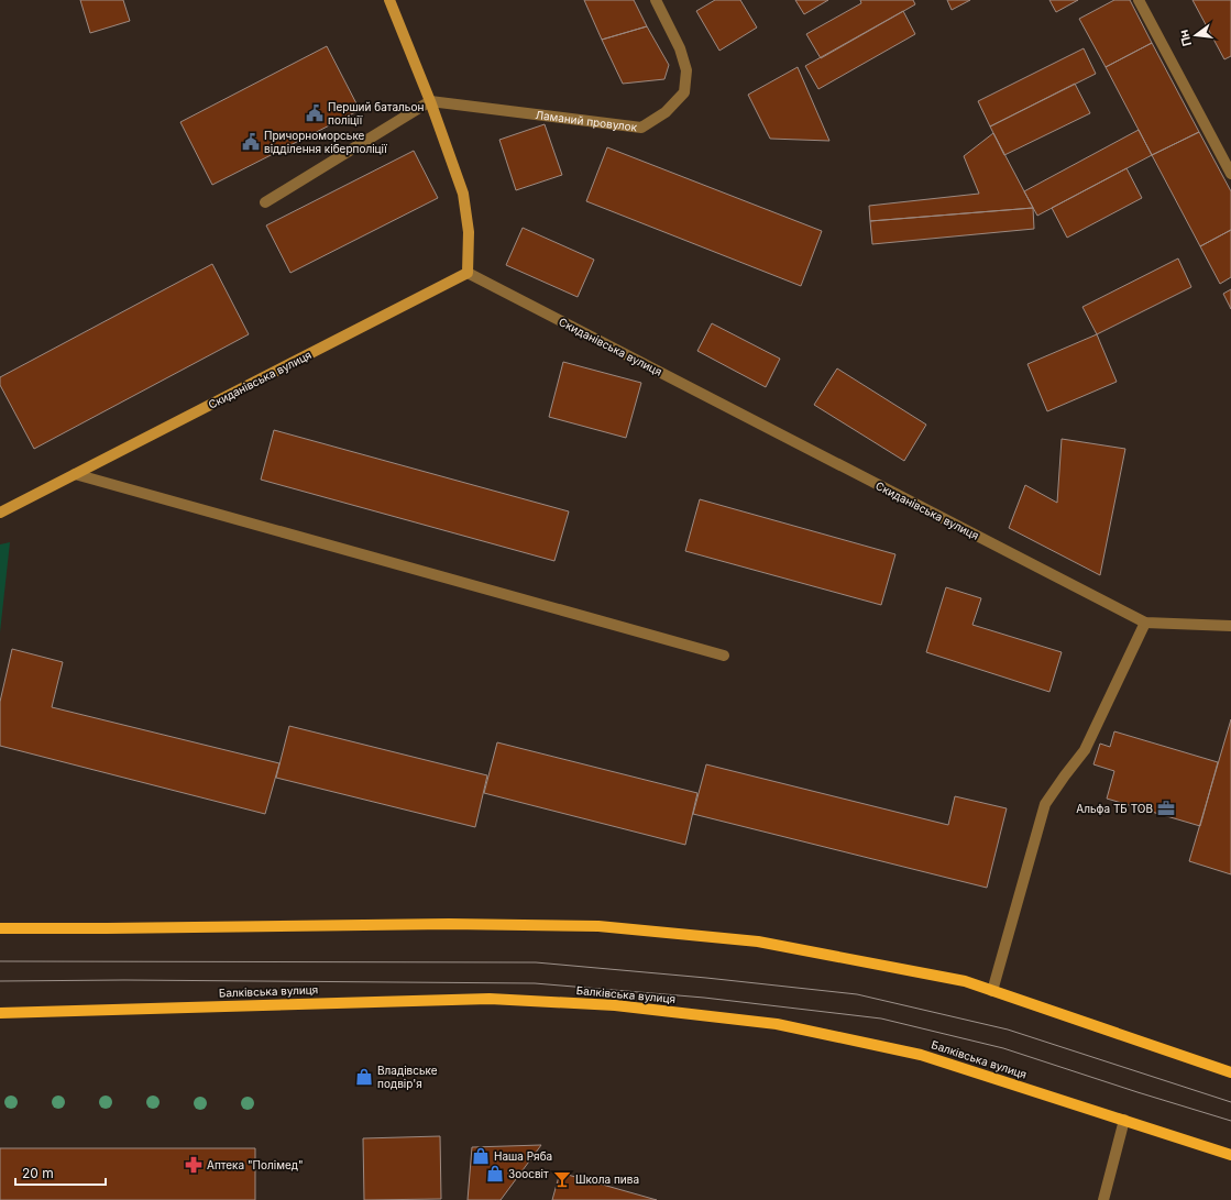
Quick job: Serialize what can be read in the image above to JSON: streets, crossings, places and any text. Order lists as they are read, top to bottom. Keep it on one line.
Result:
{"streets":{"main road":["Балківська вулиця"],"street":["Ламаний провулок","Скиданівська вулиця"]},"places":{"public building":["Перший батальон поліції","Причорноморське відділення кіберполіції"],"office":["Альфа ТБ ТОВ"],"shop":["Владiвське подвiр'я","Наша Ряба","Зоосвіт"],"pharmacy":["Аптека \"Полімед\""],"bar":["Школа пива"]},"scale_bar":"20 m","north":"left"}
